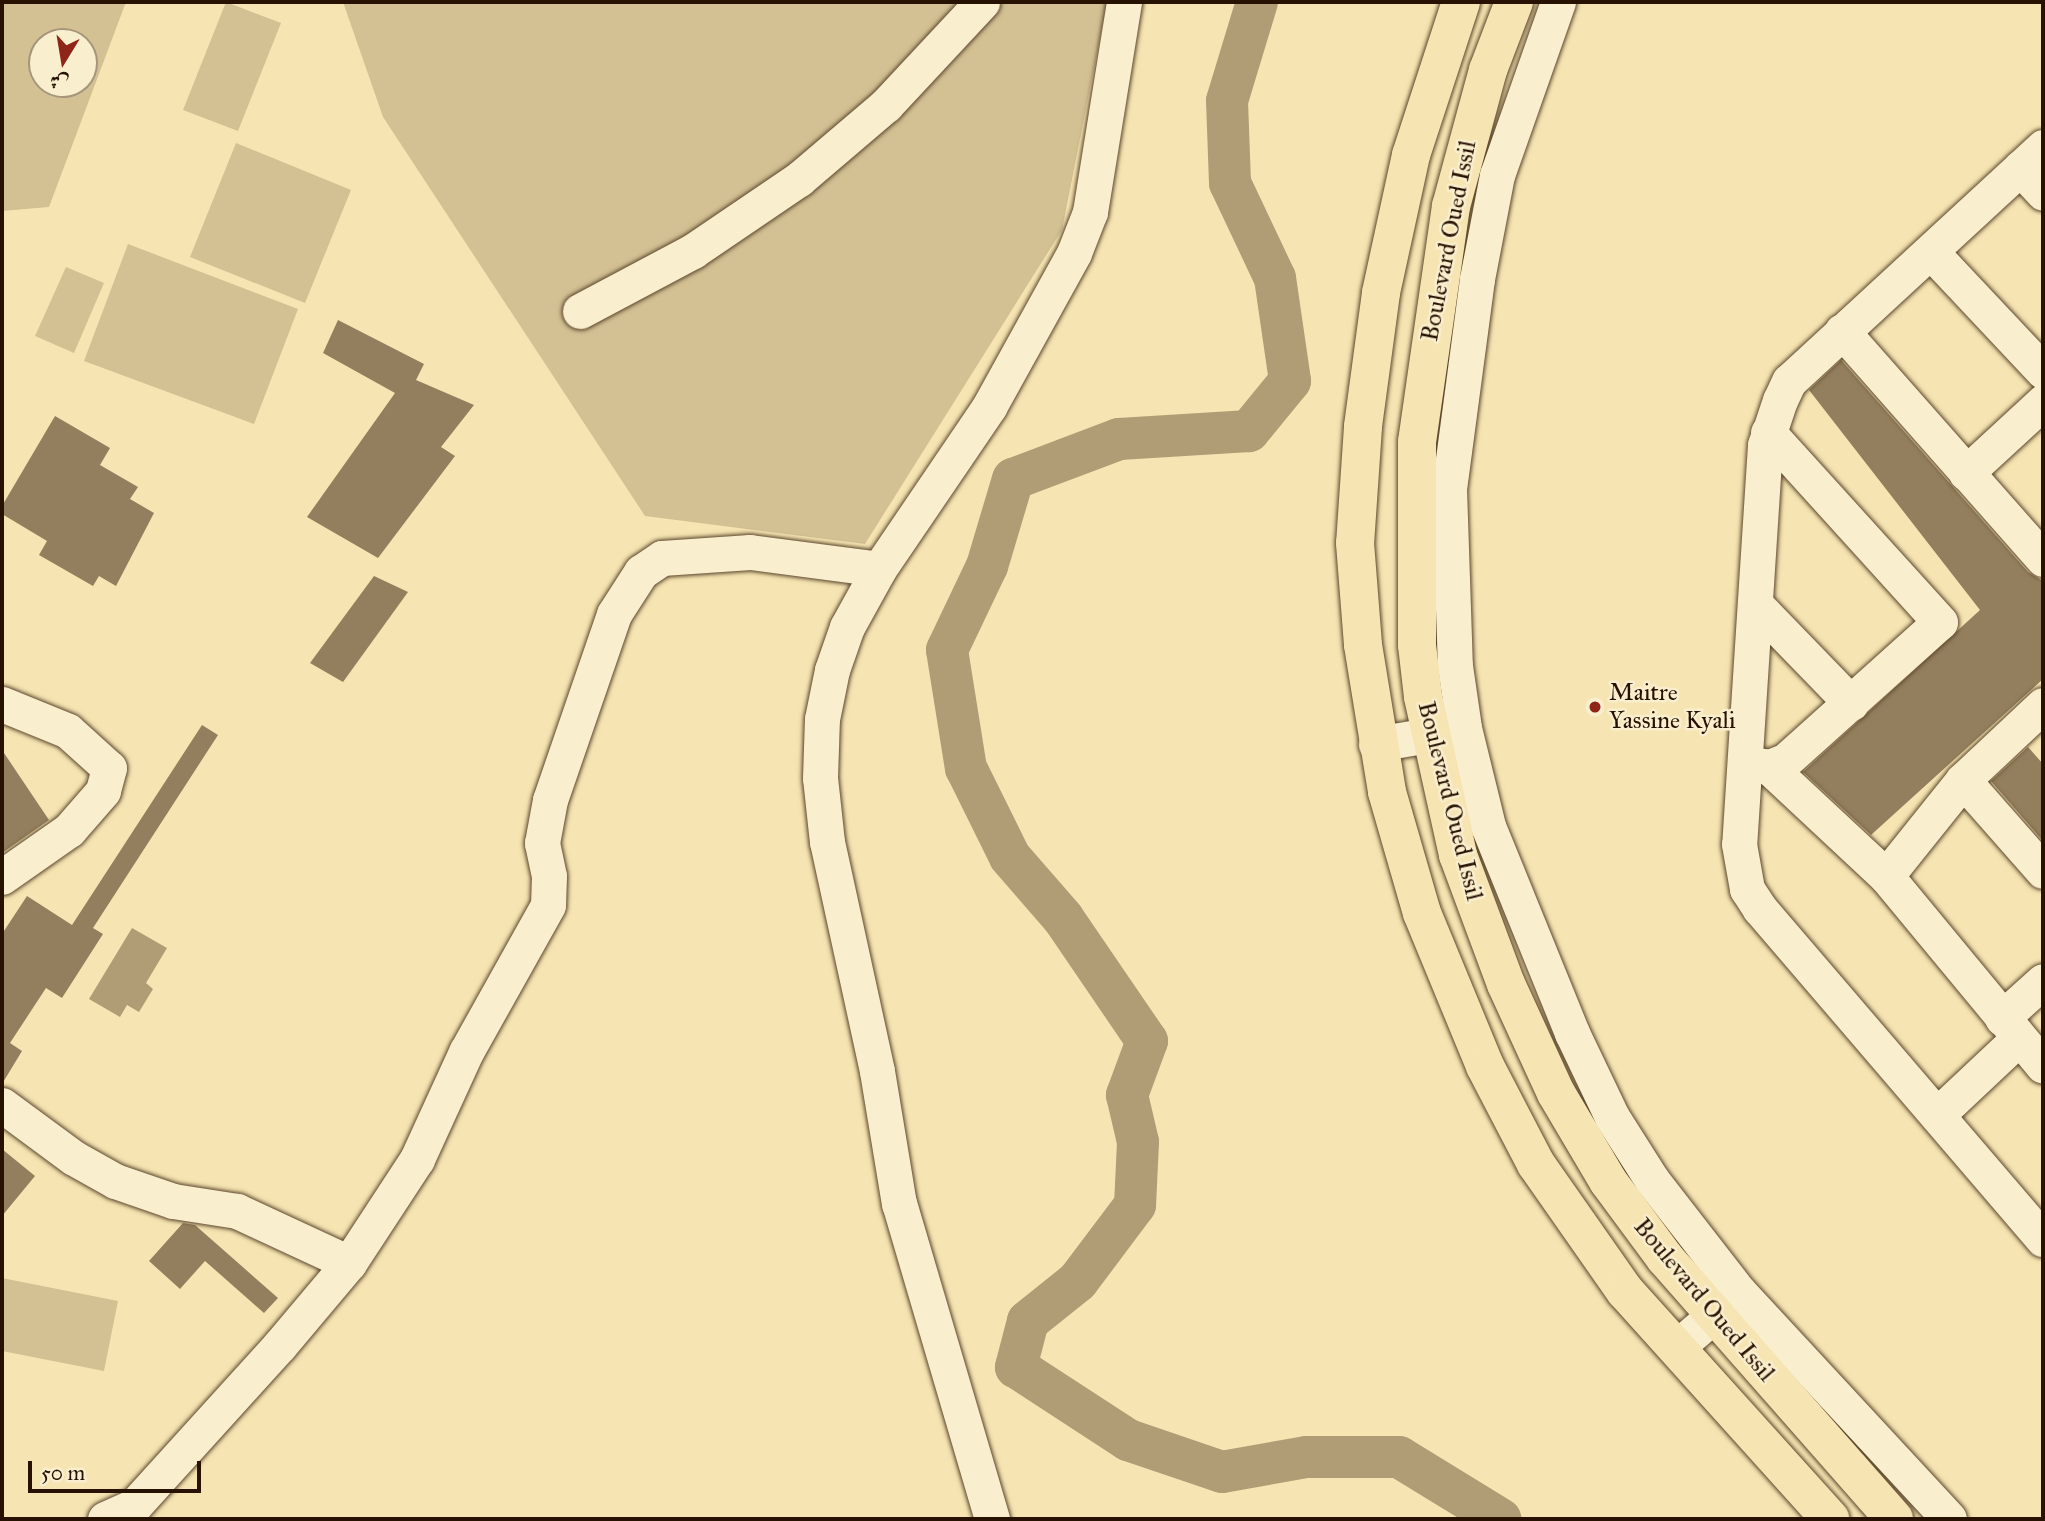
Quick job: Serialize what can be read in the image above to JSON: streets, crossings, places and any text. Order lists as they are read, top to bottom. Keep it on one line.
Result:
{"streets":{"main road":["Boulevard Oued Issil"]},"places":["Maitre Yassine Kyali"],"scale_bar":"50 m","north":"bottom"}
